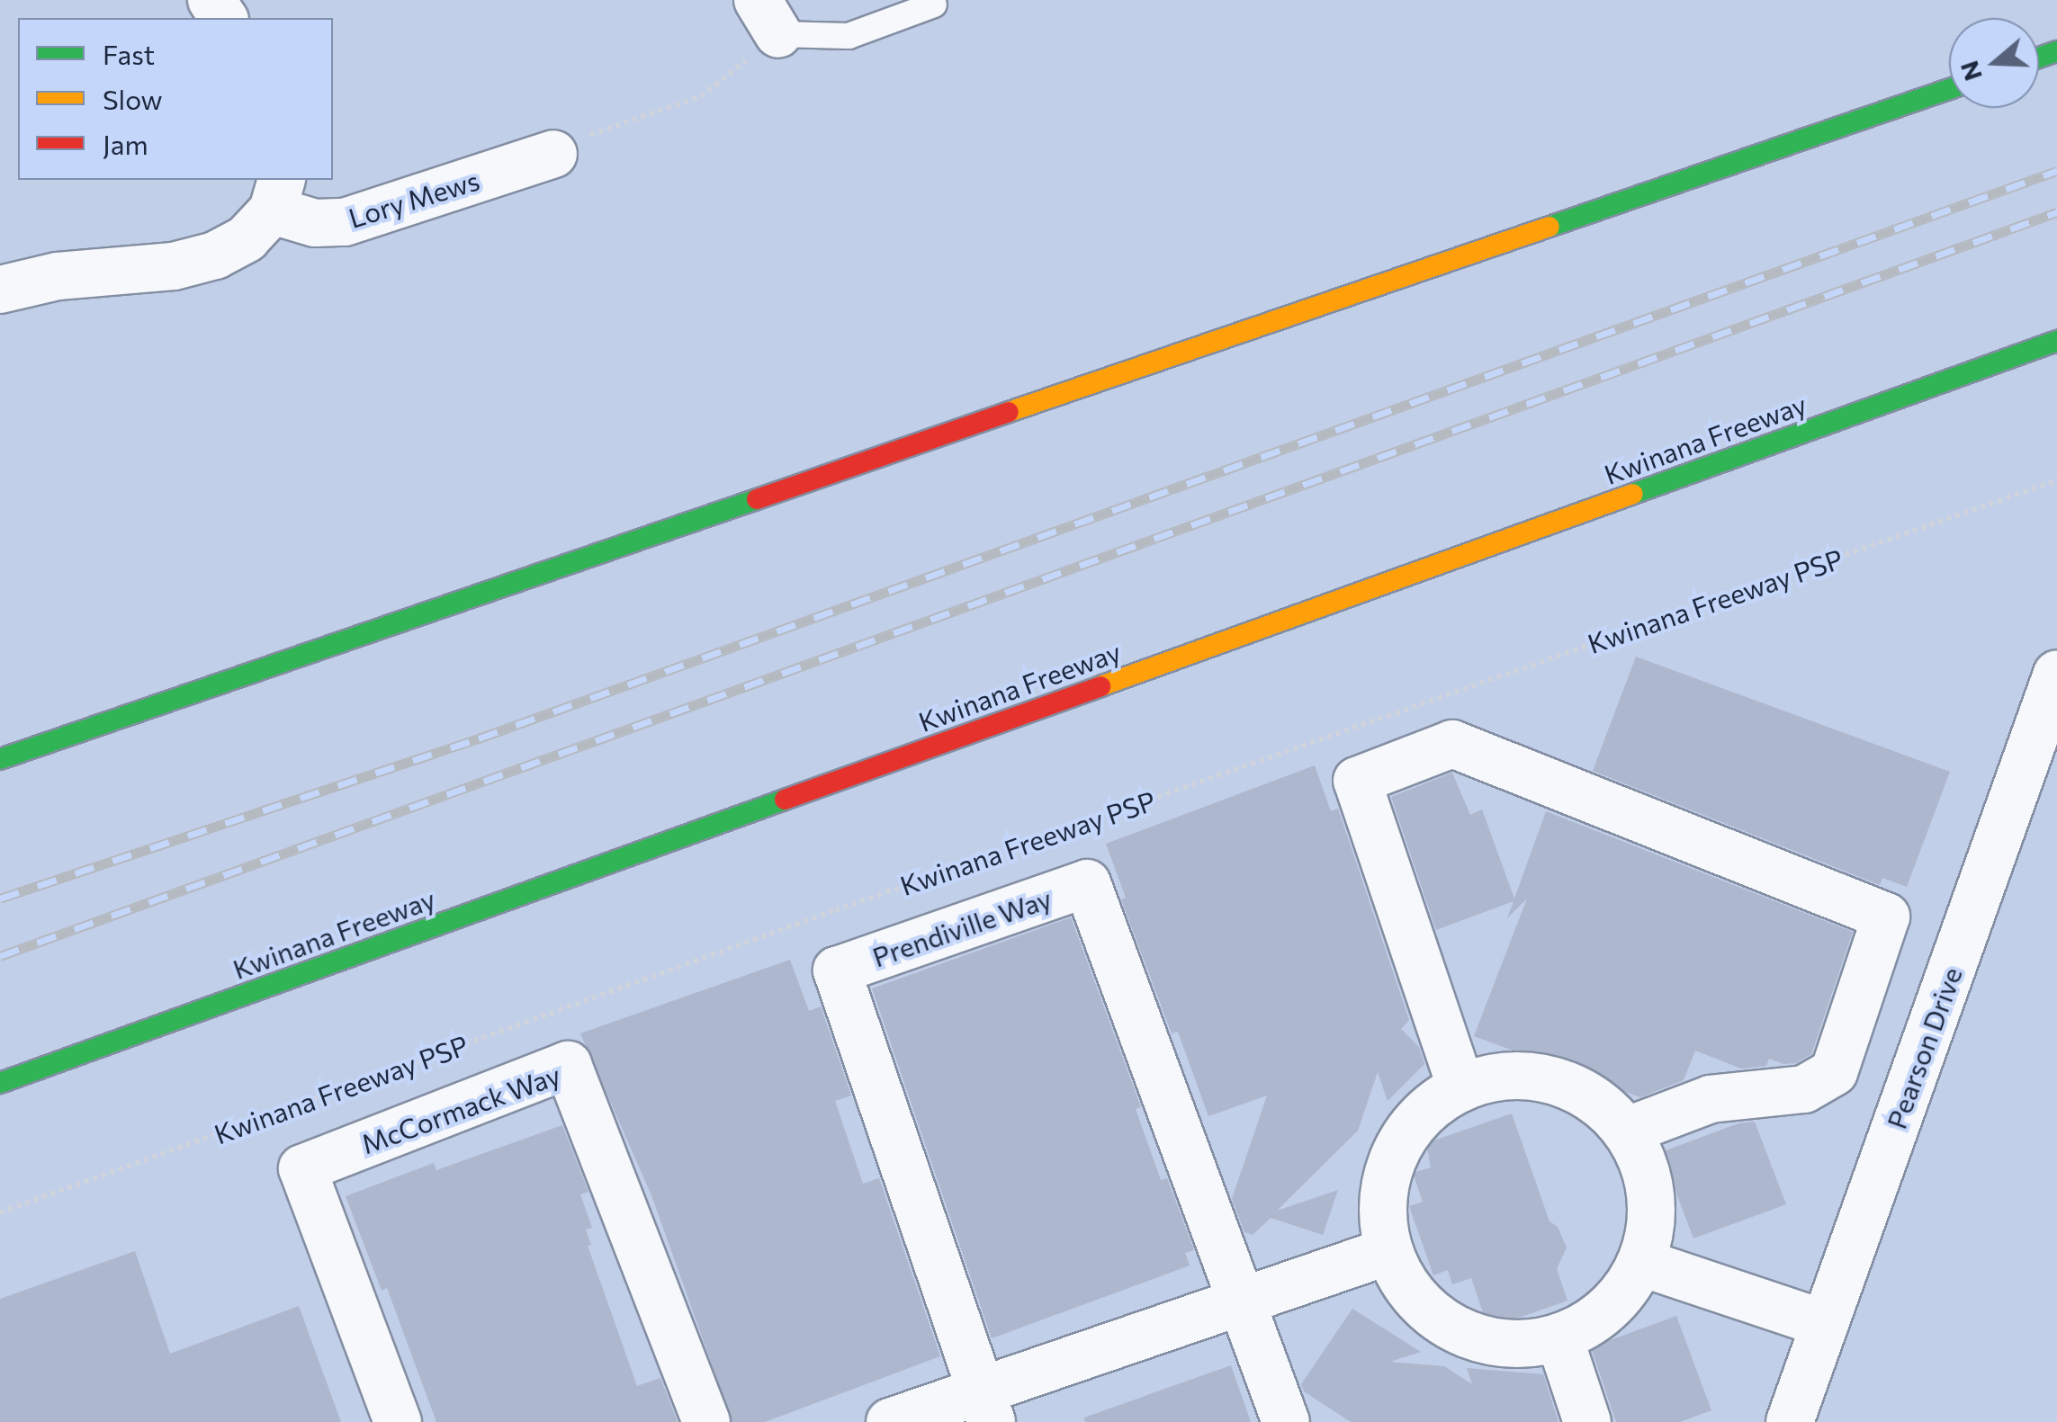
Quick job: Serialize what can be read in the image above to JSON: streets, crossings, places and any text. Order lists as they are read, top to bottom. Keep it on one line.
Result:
{"streets":{"highway":["Kwinana Freeway"],"street":["Lory Mews","Prendiville Way","Pearson Drive","McCormack Way"],"path":["Kwinana Freeway PSP"]},"legend":["Fast","Slow","Jam"],"north":"left"}
